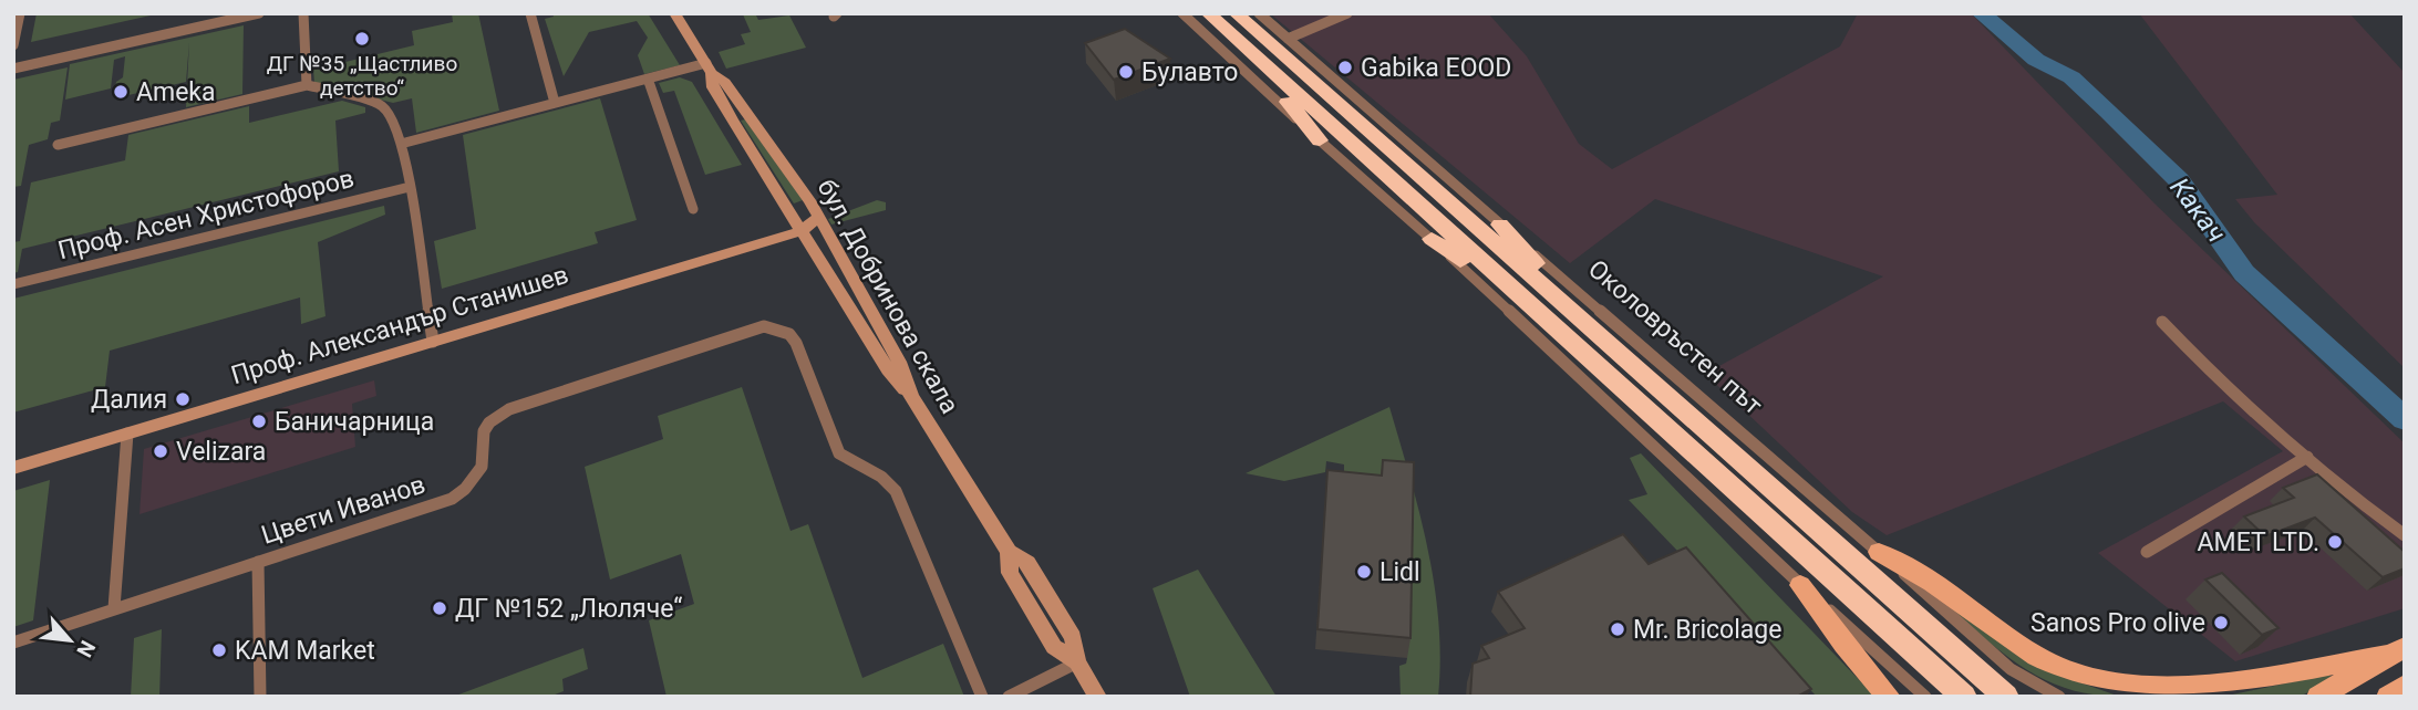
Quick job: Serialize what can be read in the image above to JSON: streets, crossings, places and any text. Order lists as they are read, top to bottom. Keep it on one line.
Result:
{"streets":{"highway":["Околовръстен път"],"main road":["бул. Добринова скала","Проф. Александър Станишев"],"street":["Проф. Асен Христофоров","Цвети Иванов"]},"crossings":[["бул. Добринова скала","Проф. Александър Станишев"]],"water":["Какач"],"places":["ДГ №35 „Щастливо детство“","Gabika EOOD","Булавто","Ameka","Далия","Баничарница","Velizara","AMET LTD.","Lidl","ДГ №152 „Люляче“","Sanos Pro olive","Mr. Bricolage","KAM Market"],"north":"bottom right"}
